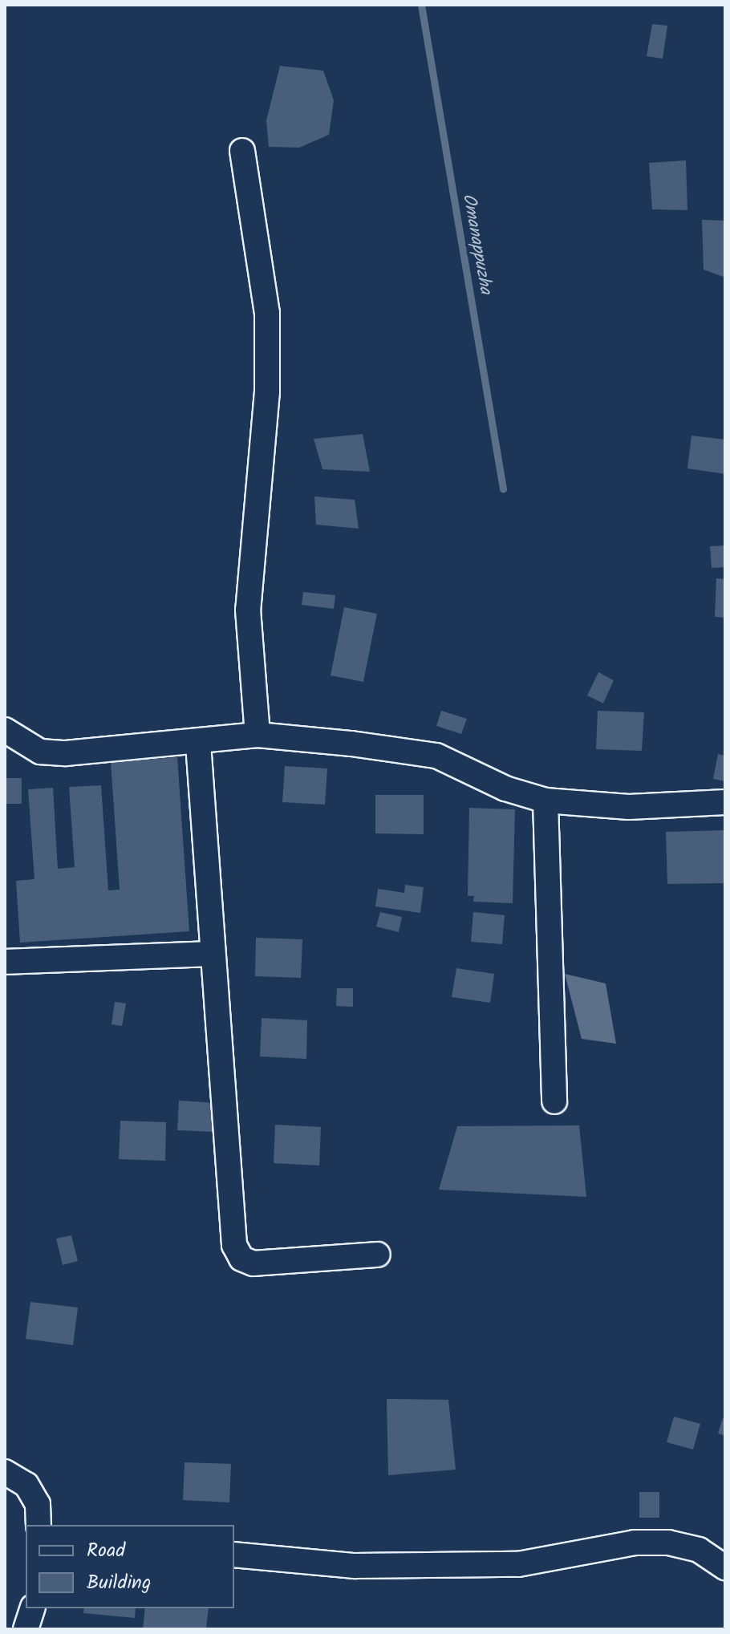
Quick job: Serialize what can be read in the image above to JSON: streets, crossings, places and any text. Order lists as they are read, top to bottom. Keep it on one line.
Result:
{"water":["Omanappuzha"],"legend":["Road","Building"]}
